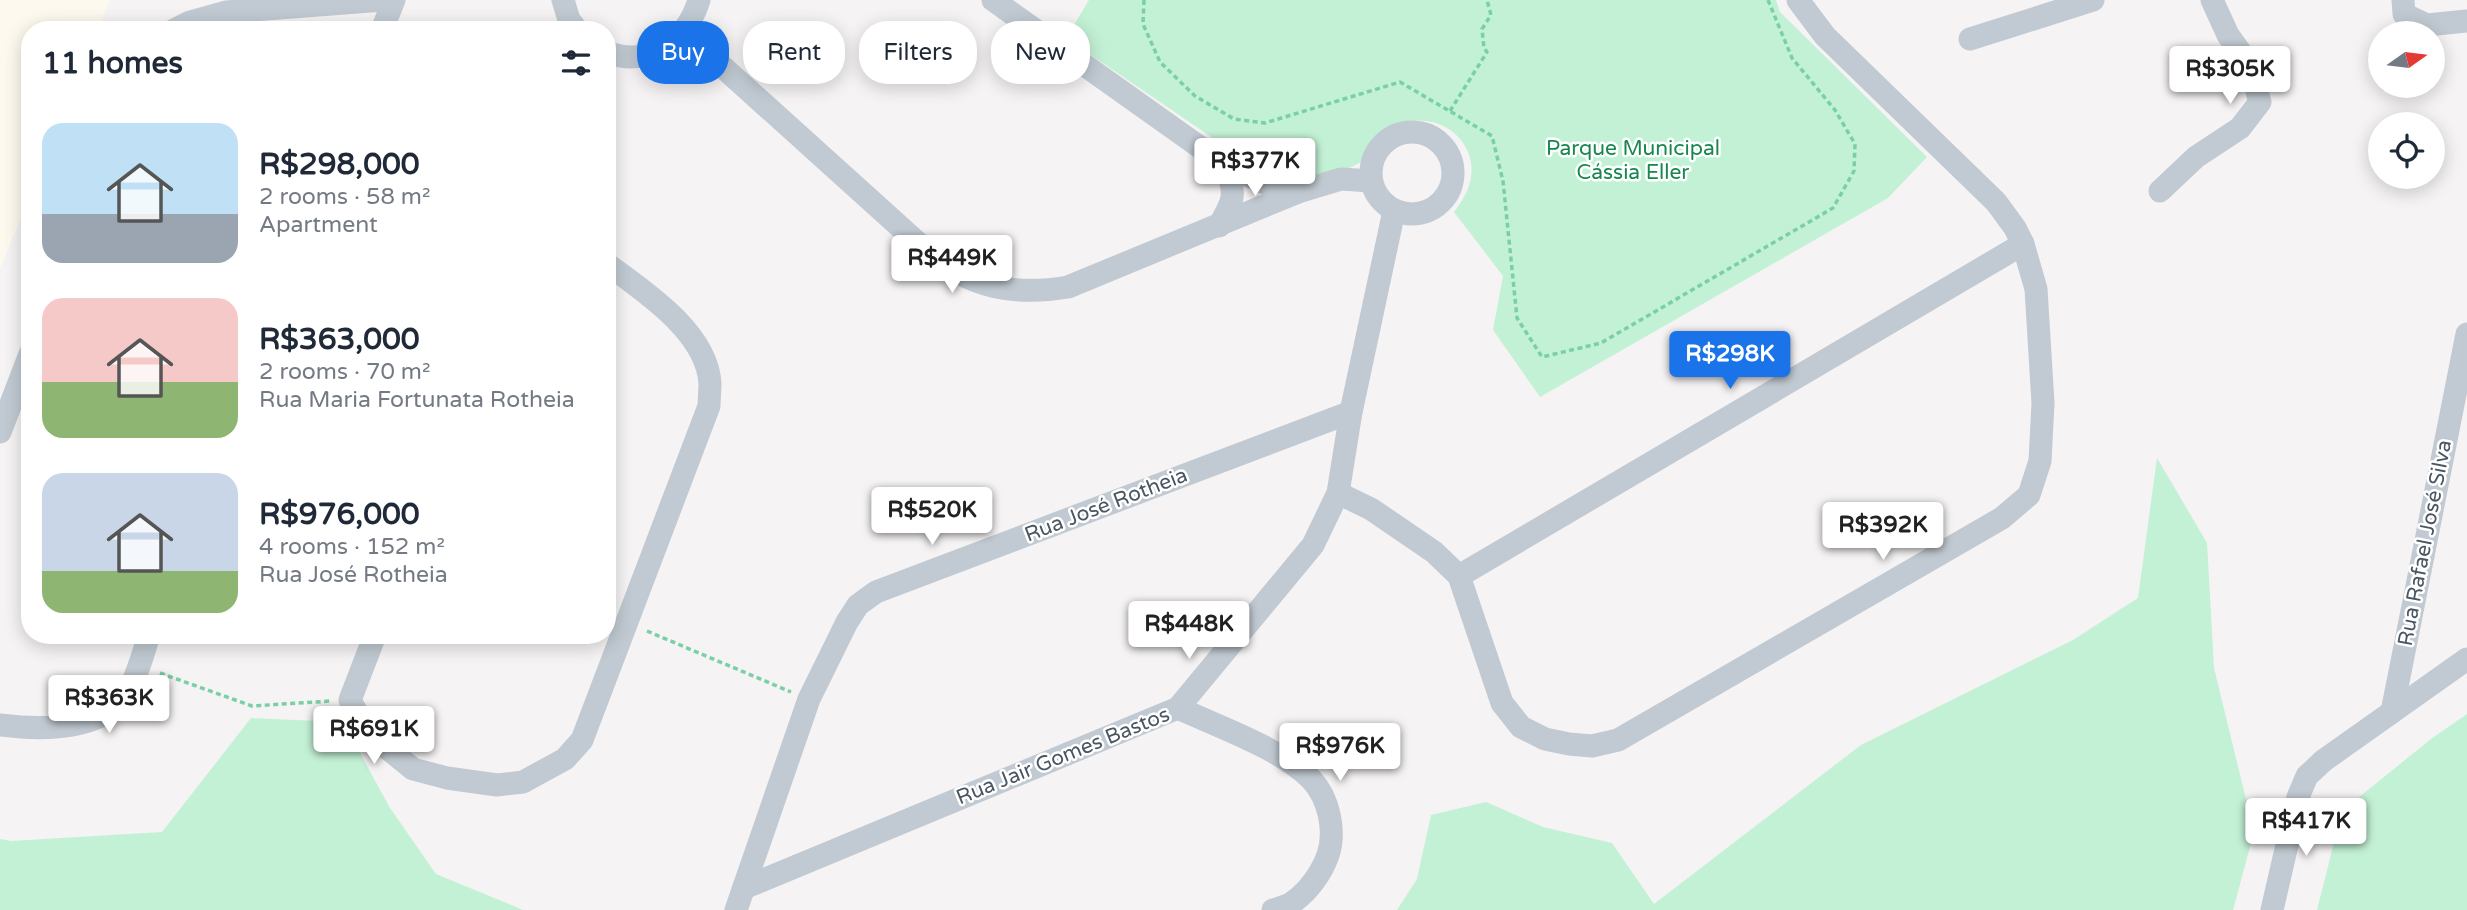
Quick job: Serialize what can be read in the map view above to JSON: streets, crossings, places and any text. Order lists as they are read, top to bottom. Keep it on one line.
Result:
{"streets":{"street":["Rua José Rotheia","Rua Rafael José Silva","Rua Jair Gomes Bastos"]},"crossings":[["Rua José Rotheia","Rua Jair Gomes Bastos"]],"parks":["Parque Municipal Cássia Eller"],"north":"right","page":{"chip":["Buy","Rent","Filters","New"],"heading":"11 homes","price":["R$305K","R$377K","R$449K","R$298K","R$520K","R$392K","R$448K","R$363K","R$691K","R$976K","R$417K"],"list":[{"name":"R$298,000","note":"2 rooms · 58 m² · Apartment"},{"name":"R$363,000","note":"2 rooms · 70 m² · Rua Maria Fortunata Rotheia"},{"name":"R$976,000","note":"4 rooms · 152 m² · Rua José Rotheia"}]}}
